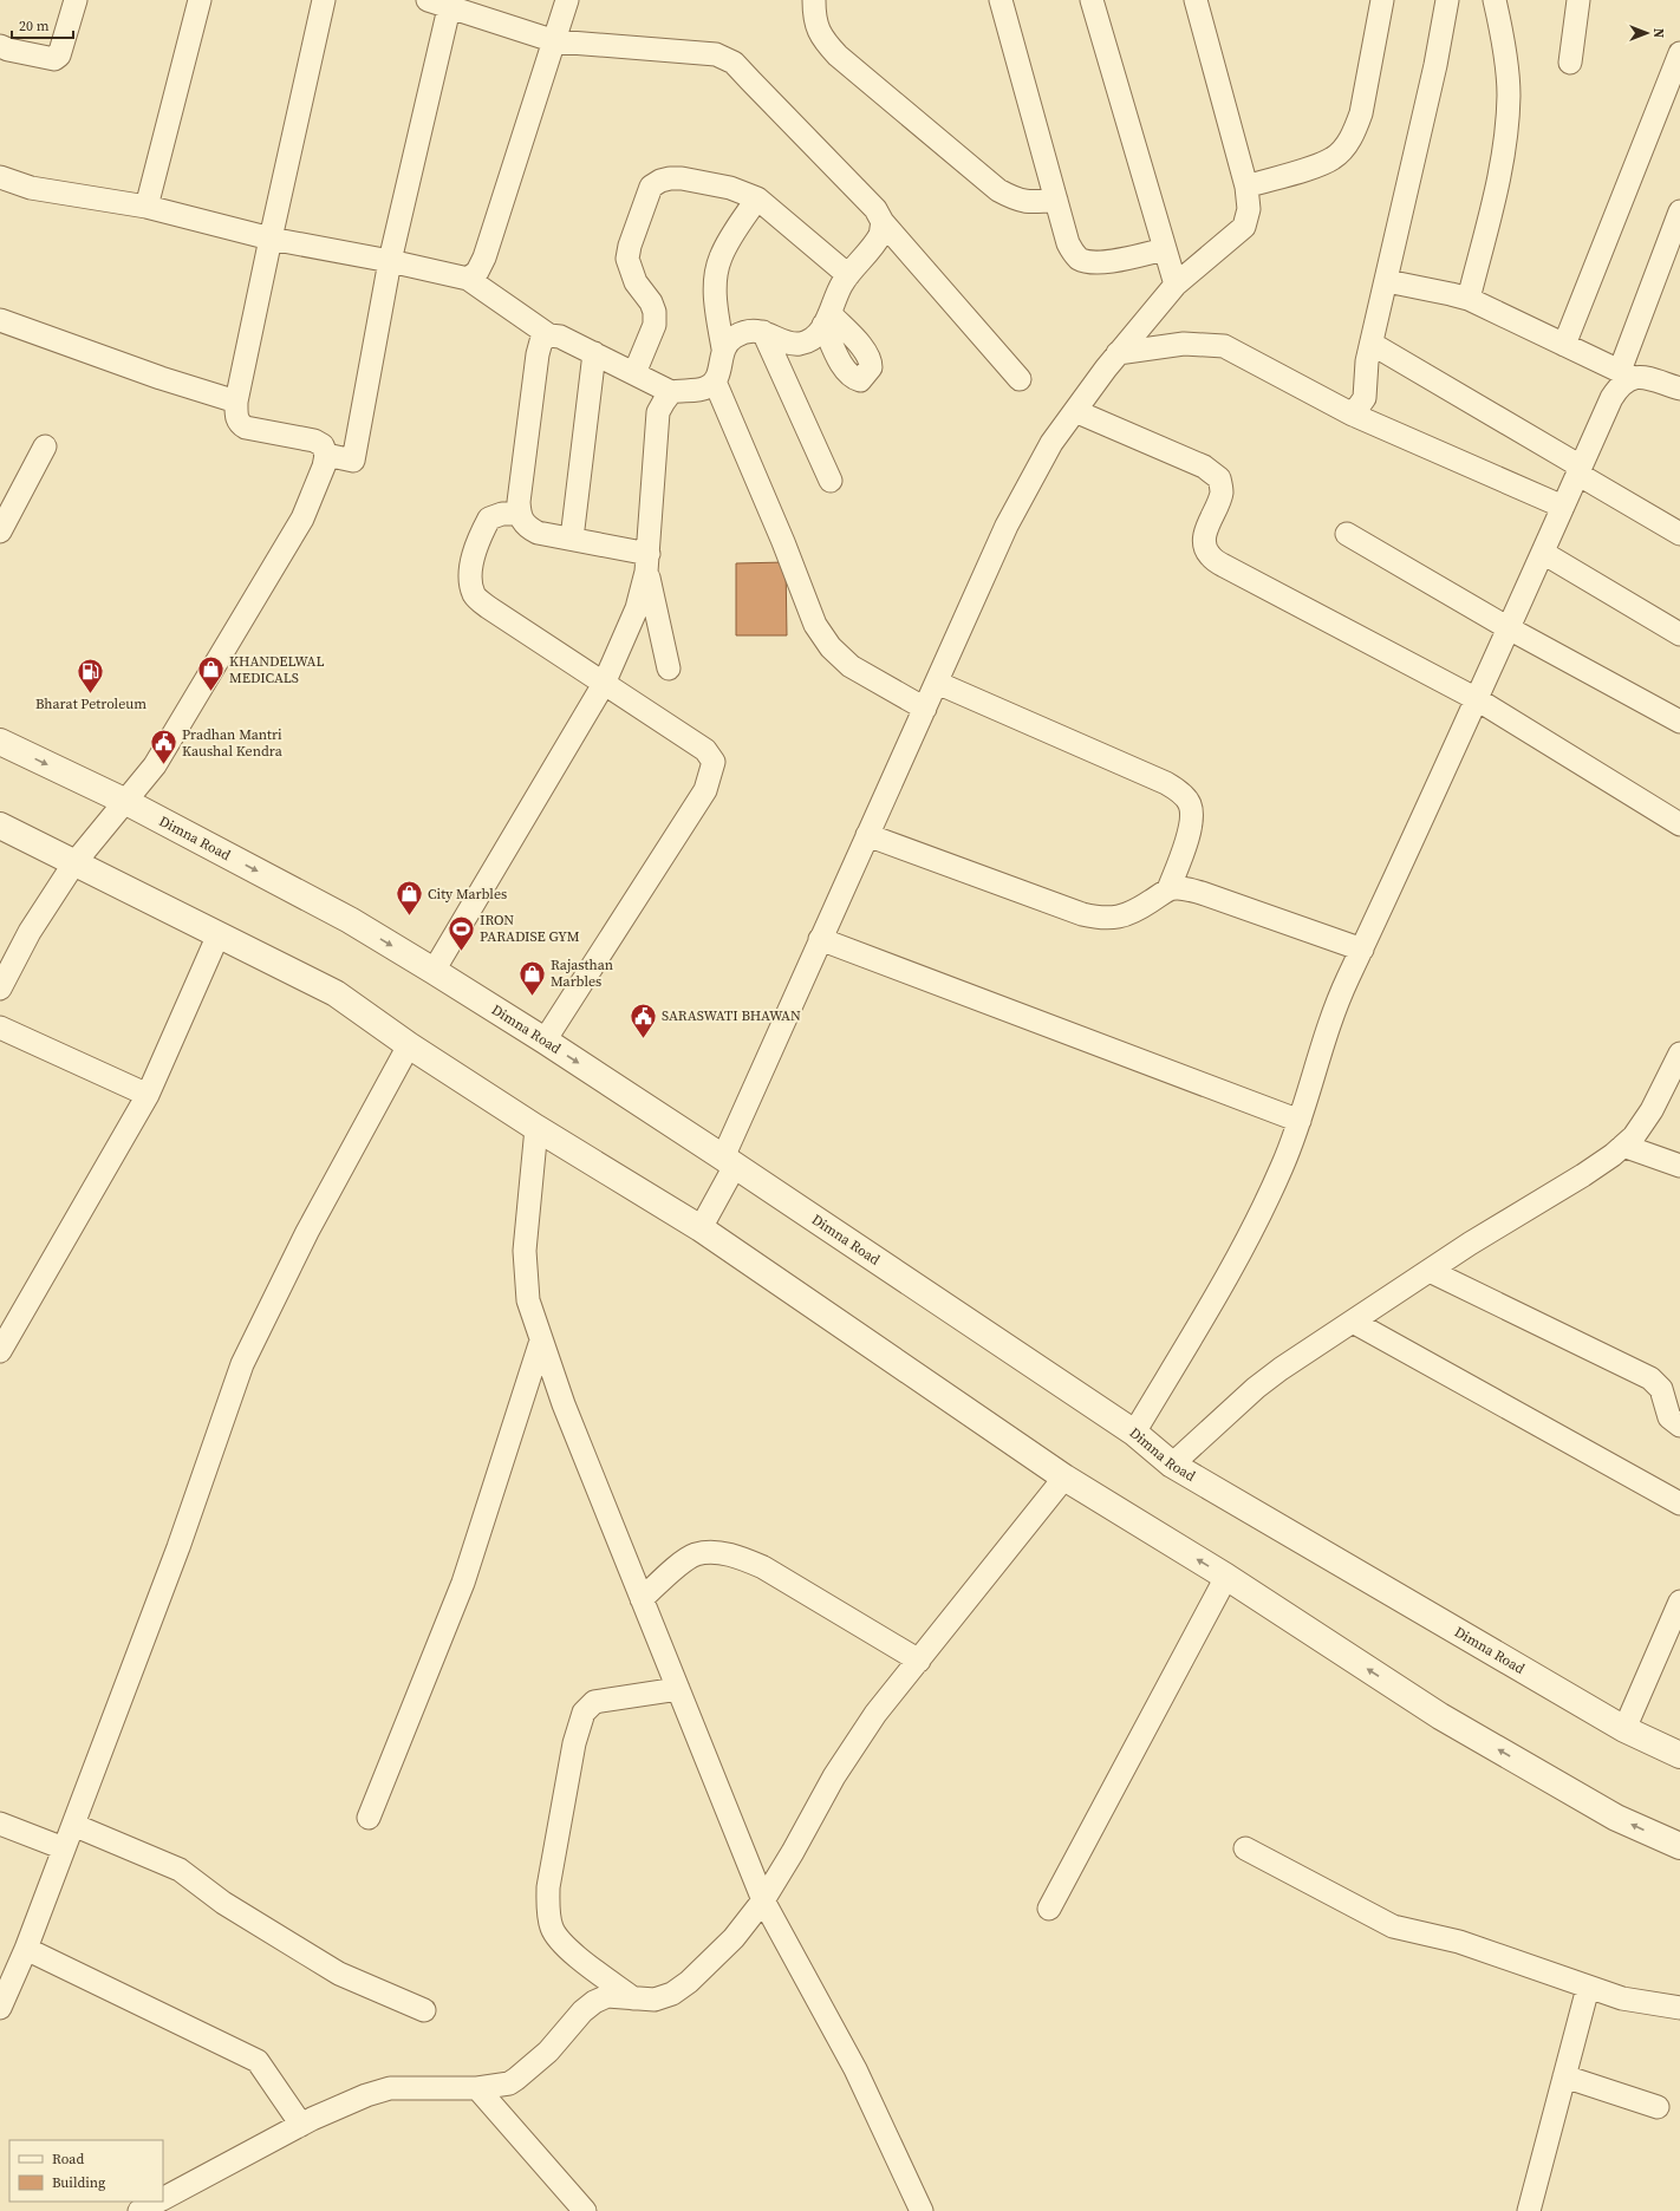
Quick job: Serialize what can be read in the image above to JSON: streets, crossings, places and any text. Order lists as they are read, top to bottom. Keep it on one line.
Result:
{"streets":{"street":["Dimna Road"]},"places":{"shop":["KHANDELWAL MEDICALS","City Marbles","Rajasthan Marbles"],"fuel station":["Bharat Petroleum"],"public building":["Pradhan Mantri Kaushal Kendra","SARASWATI BHAWAN"],"sports":["IRON PARADISE GYM"]},"legend":["Road","Building"],"scale_bar":"20 m","north":"right"}
